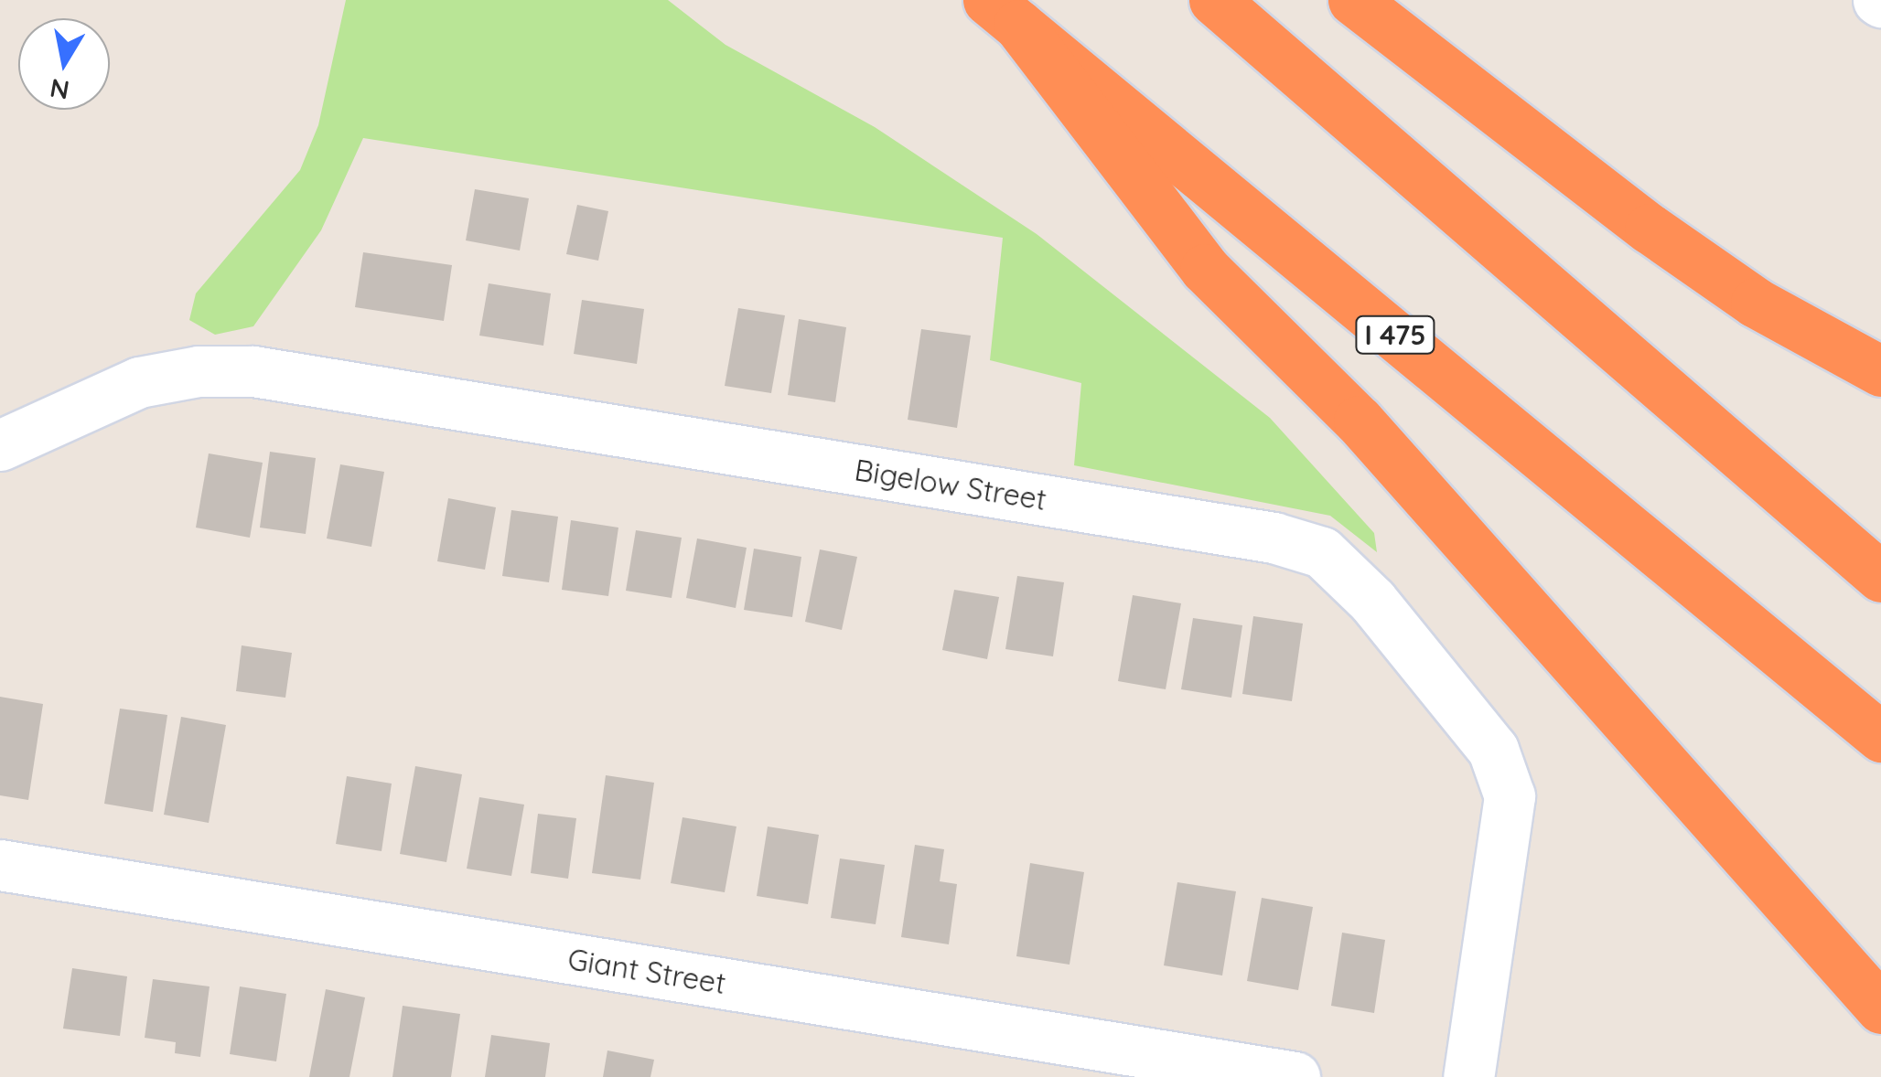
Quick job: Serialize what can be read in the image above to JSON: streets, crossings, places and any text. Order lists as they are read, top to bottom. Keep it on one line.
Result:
{"streets":{"highway":["I 475"],"street":["Bigelow Street","Giant Street"]},"north":"bottom"}
